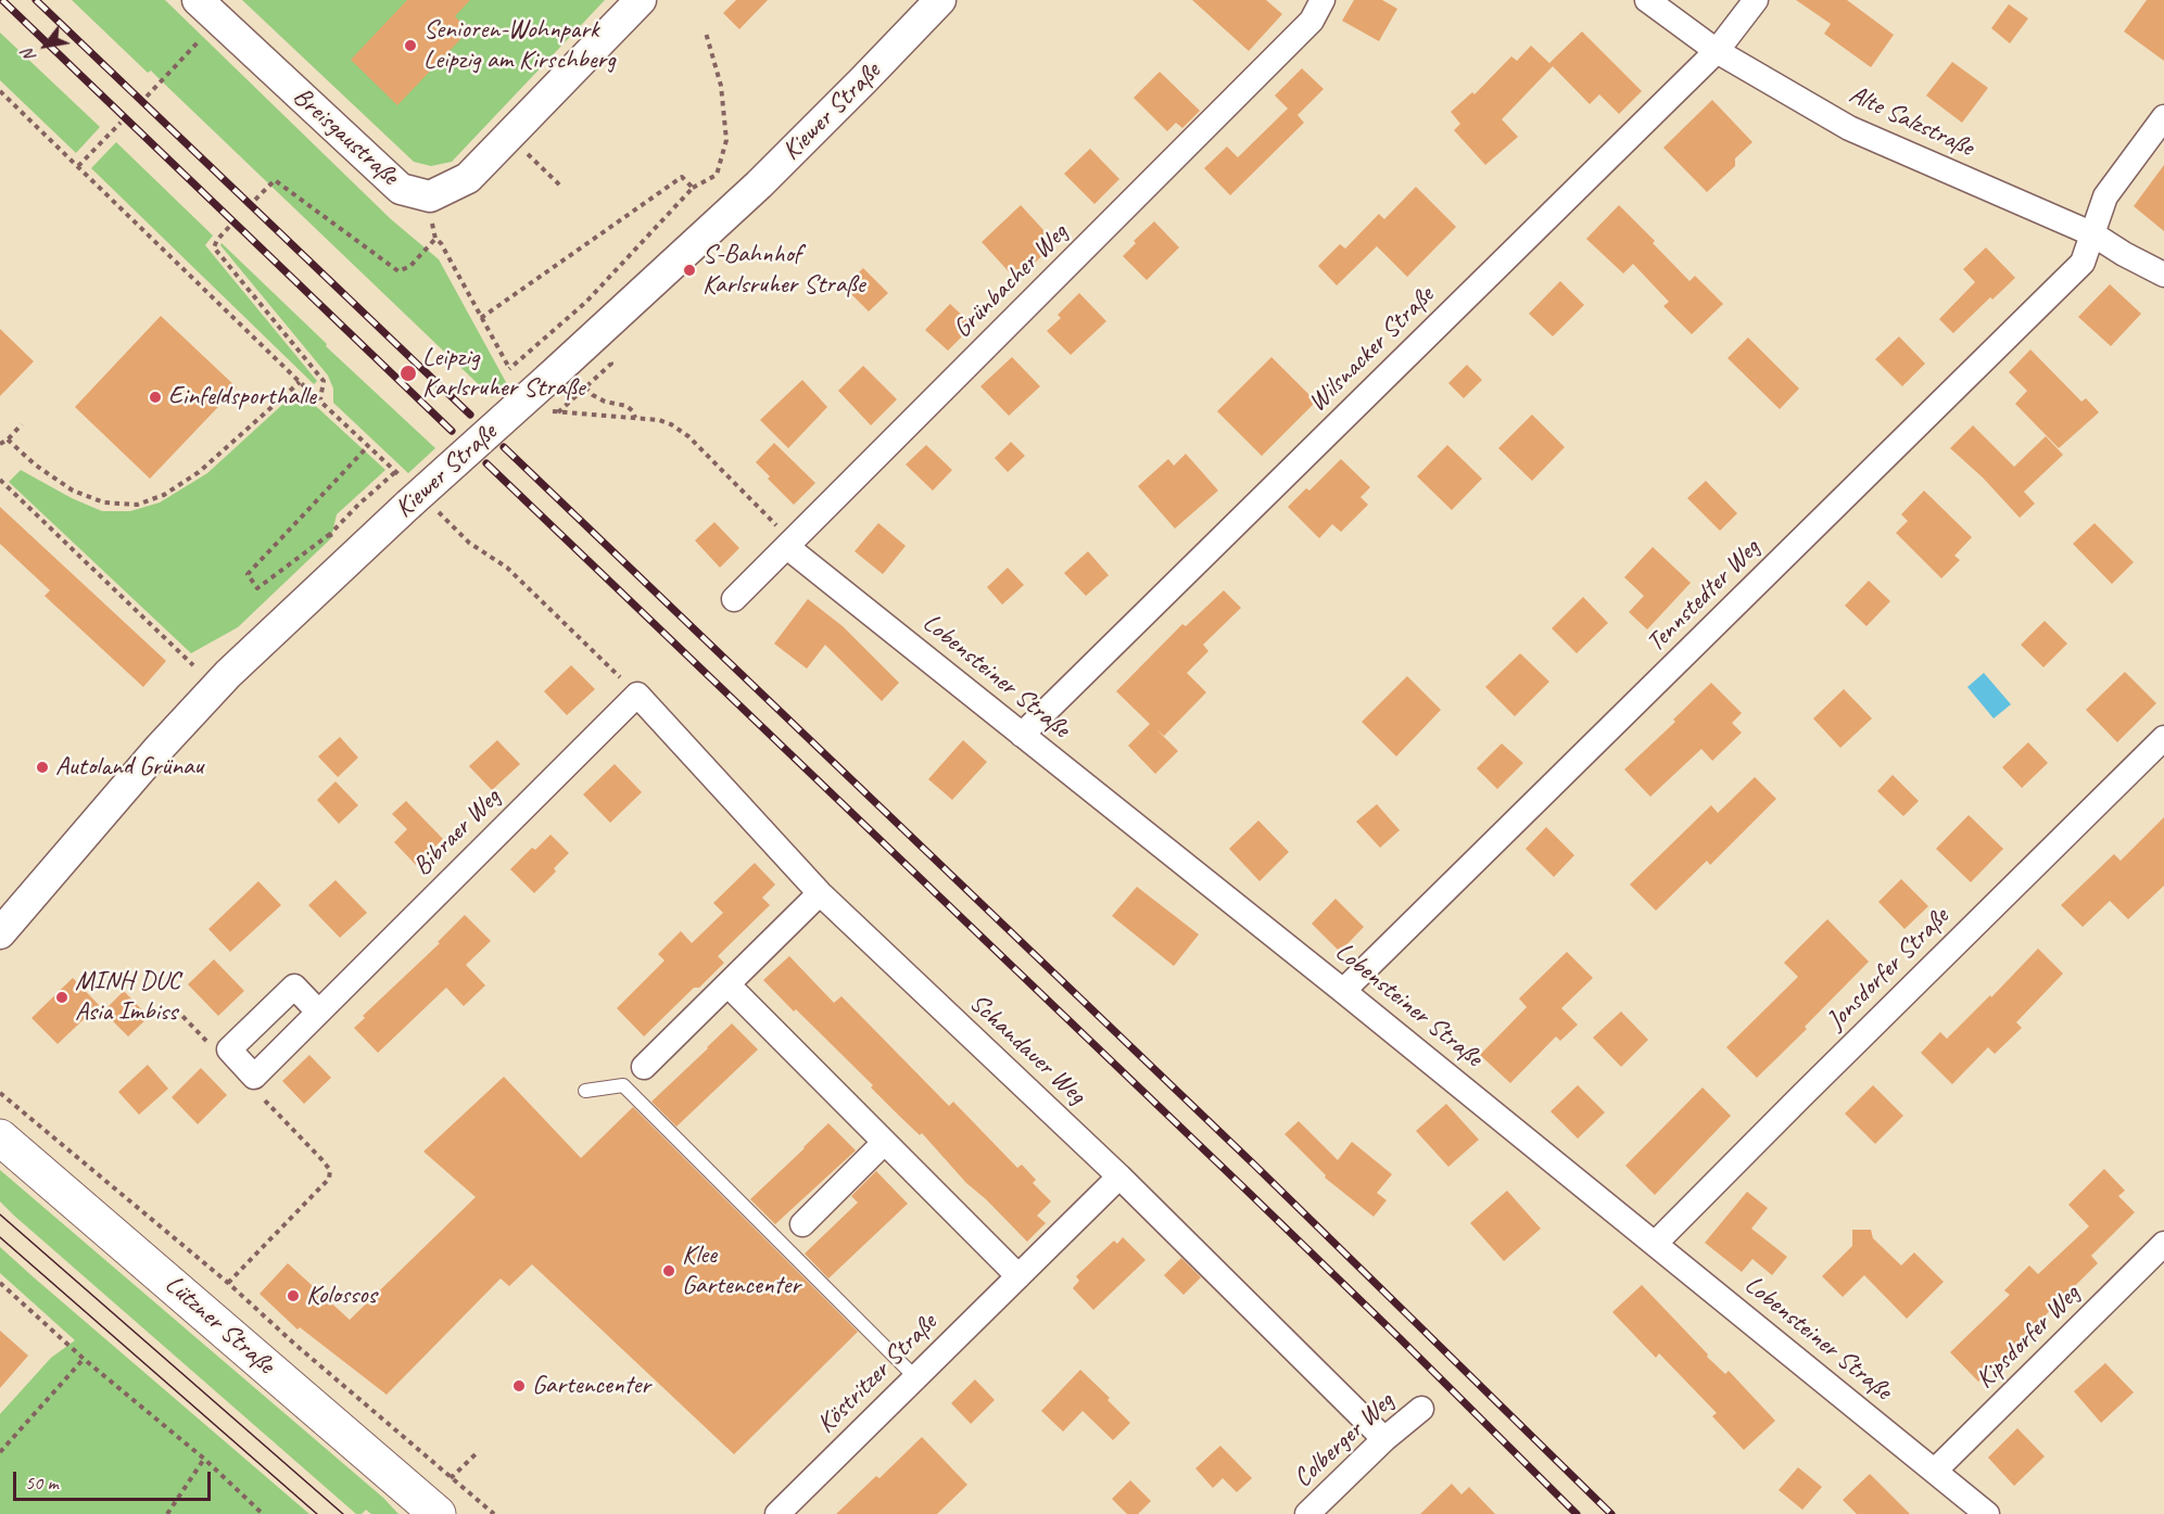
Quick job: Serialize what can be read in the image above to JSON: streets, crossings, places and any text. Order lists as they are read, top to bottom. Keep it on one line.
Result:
{"streets":{"main road":["Lützner Straße"],"street":["Kiewer Straße","Alte Salzstraße","Breisgaustraße","Grünbacher Weg","Wilsnacker Straße","Tennstedter Weg","Lobensteiner Straße","Bibraer Weg","Jonsdorfer Straße","Schandauer Weg","Kipsdorfer Weg","Köstritzer Straße","Colberger Weg"]},"crossings":[["Alte Salzstraße","Wilsnacker Straße"],["Alte Salzstraße","Tennstedter Weg"],["Grünbacher Weg","Lobensteiner Straße"],["Wilsnacker Straße","Lobensteiner Straße"],["Tennstedter Weg","Lobensteiner Straße"],["Lobensteiner Straße","Jonsdorfer Straße"],["Lobensteiner Straße","Kipsdorfer Weg"],["Bibraer Weg","Schandauer Weg"],["Schandauer Weg","Köstritzer Straße"],["Schandauer Weg","Colberger Weg"]],"places":["Senioren-Wohnpark Leipzig am Kirschberg","S-Bahnhof Karlsruher Straße","Leipzig Karlsruher Straße","Einfeldsporthalle","Autoland Grünau","MINH DUC Asia Imbiss","Klee Gartencenter","Kolossos","Gartencenter"],"scale_bar":"50 m","north":"bottom left"}
